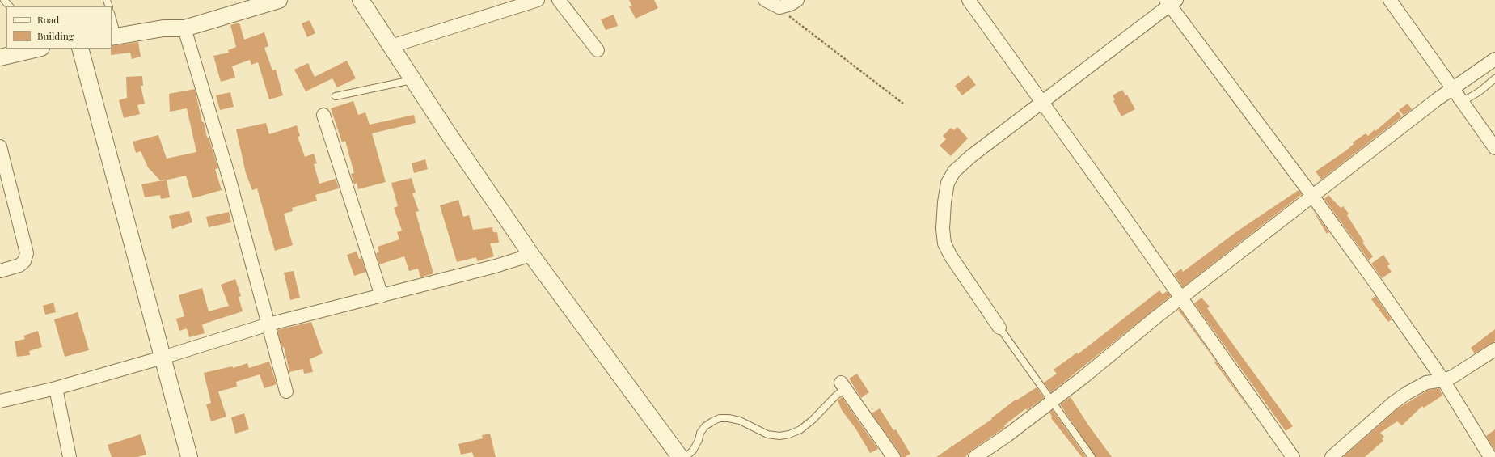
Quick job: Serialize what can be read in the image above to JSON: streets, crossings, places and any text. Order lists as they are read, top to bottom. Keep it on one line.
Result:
{"legend":["Road","Building"]}
